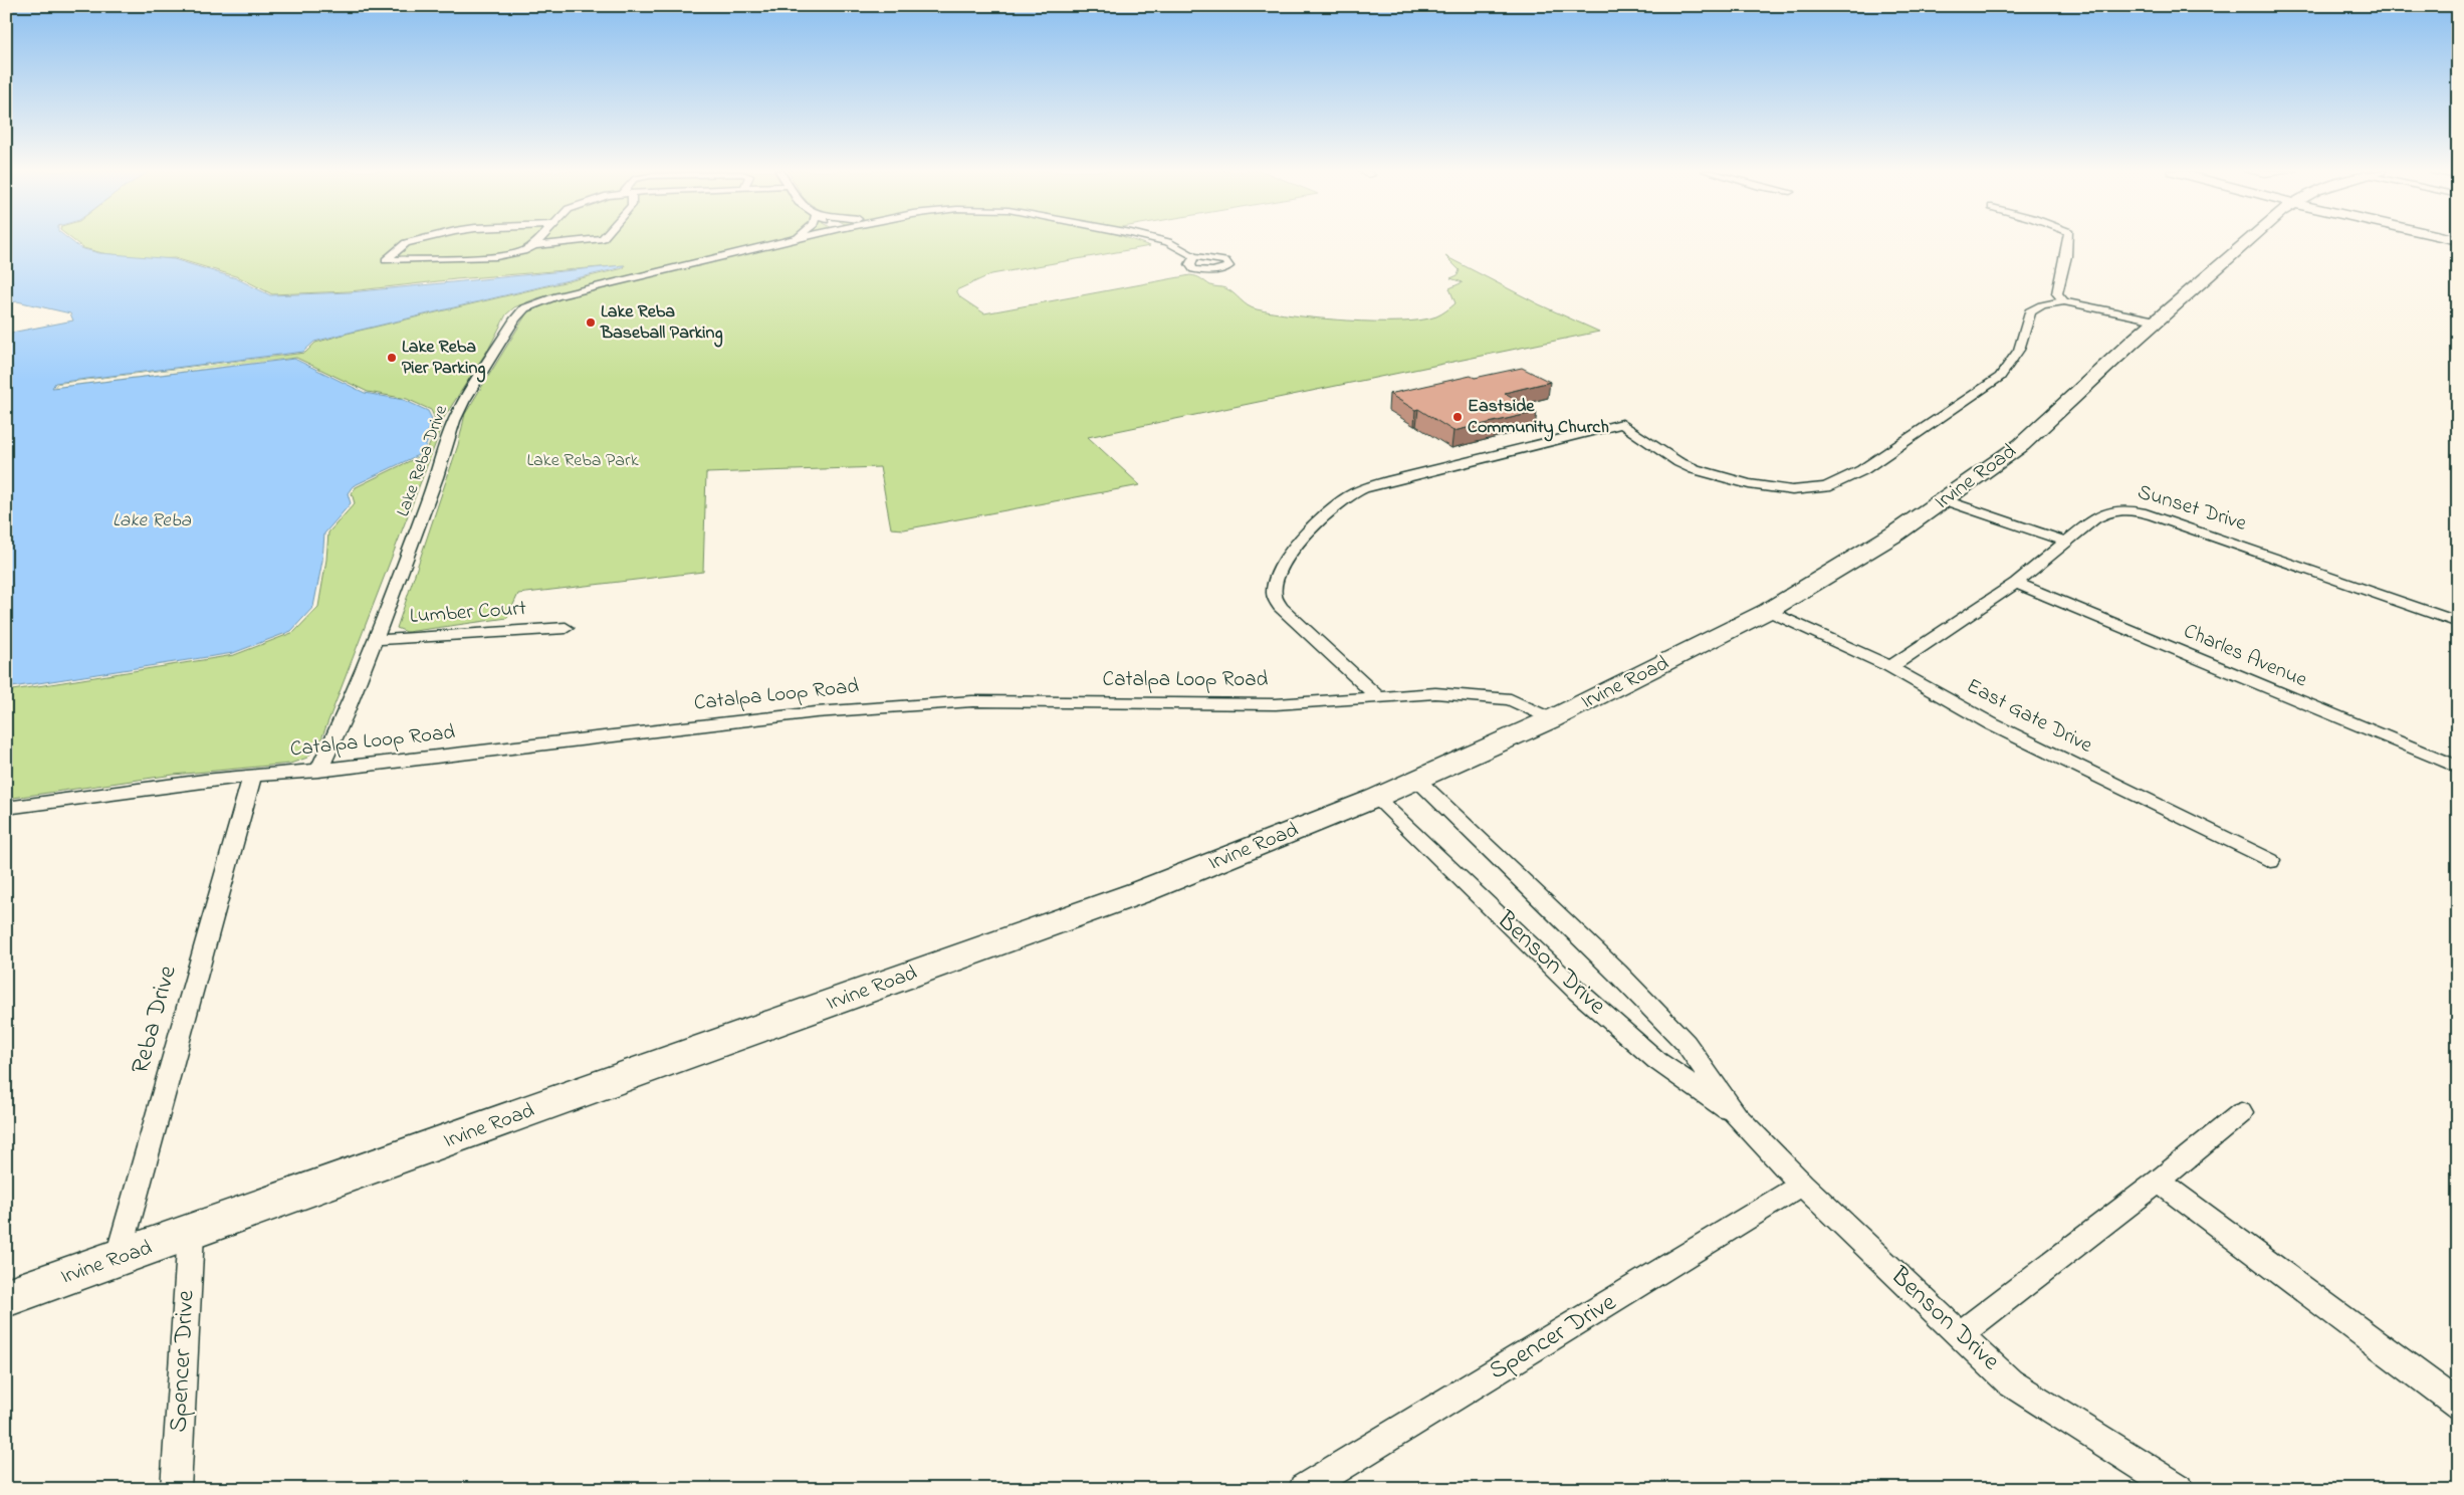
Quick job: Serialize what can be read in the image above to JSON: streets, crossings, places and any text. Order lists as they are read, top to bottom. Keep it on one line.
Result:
{"streets":{"main road":["Irvine Road"],"street":["Lake Reba Drive","Sunset Drive","Lumber Court","Charles Avenue","Catalpa Loop Road","East Gate Drive","Benson Drive","Reba Drive","Spencer Drive"]},"crossings":[["Lake Reba Drive","Lumber Court"],["Lake Reba Drive","Catalpa Loop Road"],["Irvine Road","Catalpa Loop Road"],["Irvine Road","East Gate Drive"],["Irvine Road","Benson Drive"],["Irvine Road","Reba Drive"],["Irvine Road","Spencer Drive"],["Sunset Drive","Charles Avenue"],["Sunset Drive","East Gate Drive"],["Catalpa Loop Road","Reba Drive"],["Benson Drive","Spencer Drive"]],"water":["Lake Reba"],"parks":["Lake Reba Park"],"places":["Lake Reba Baseball Parking","Lake Reba Pier Parking","Eastside Community Church"]}
